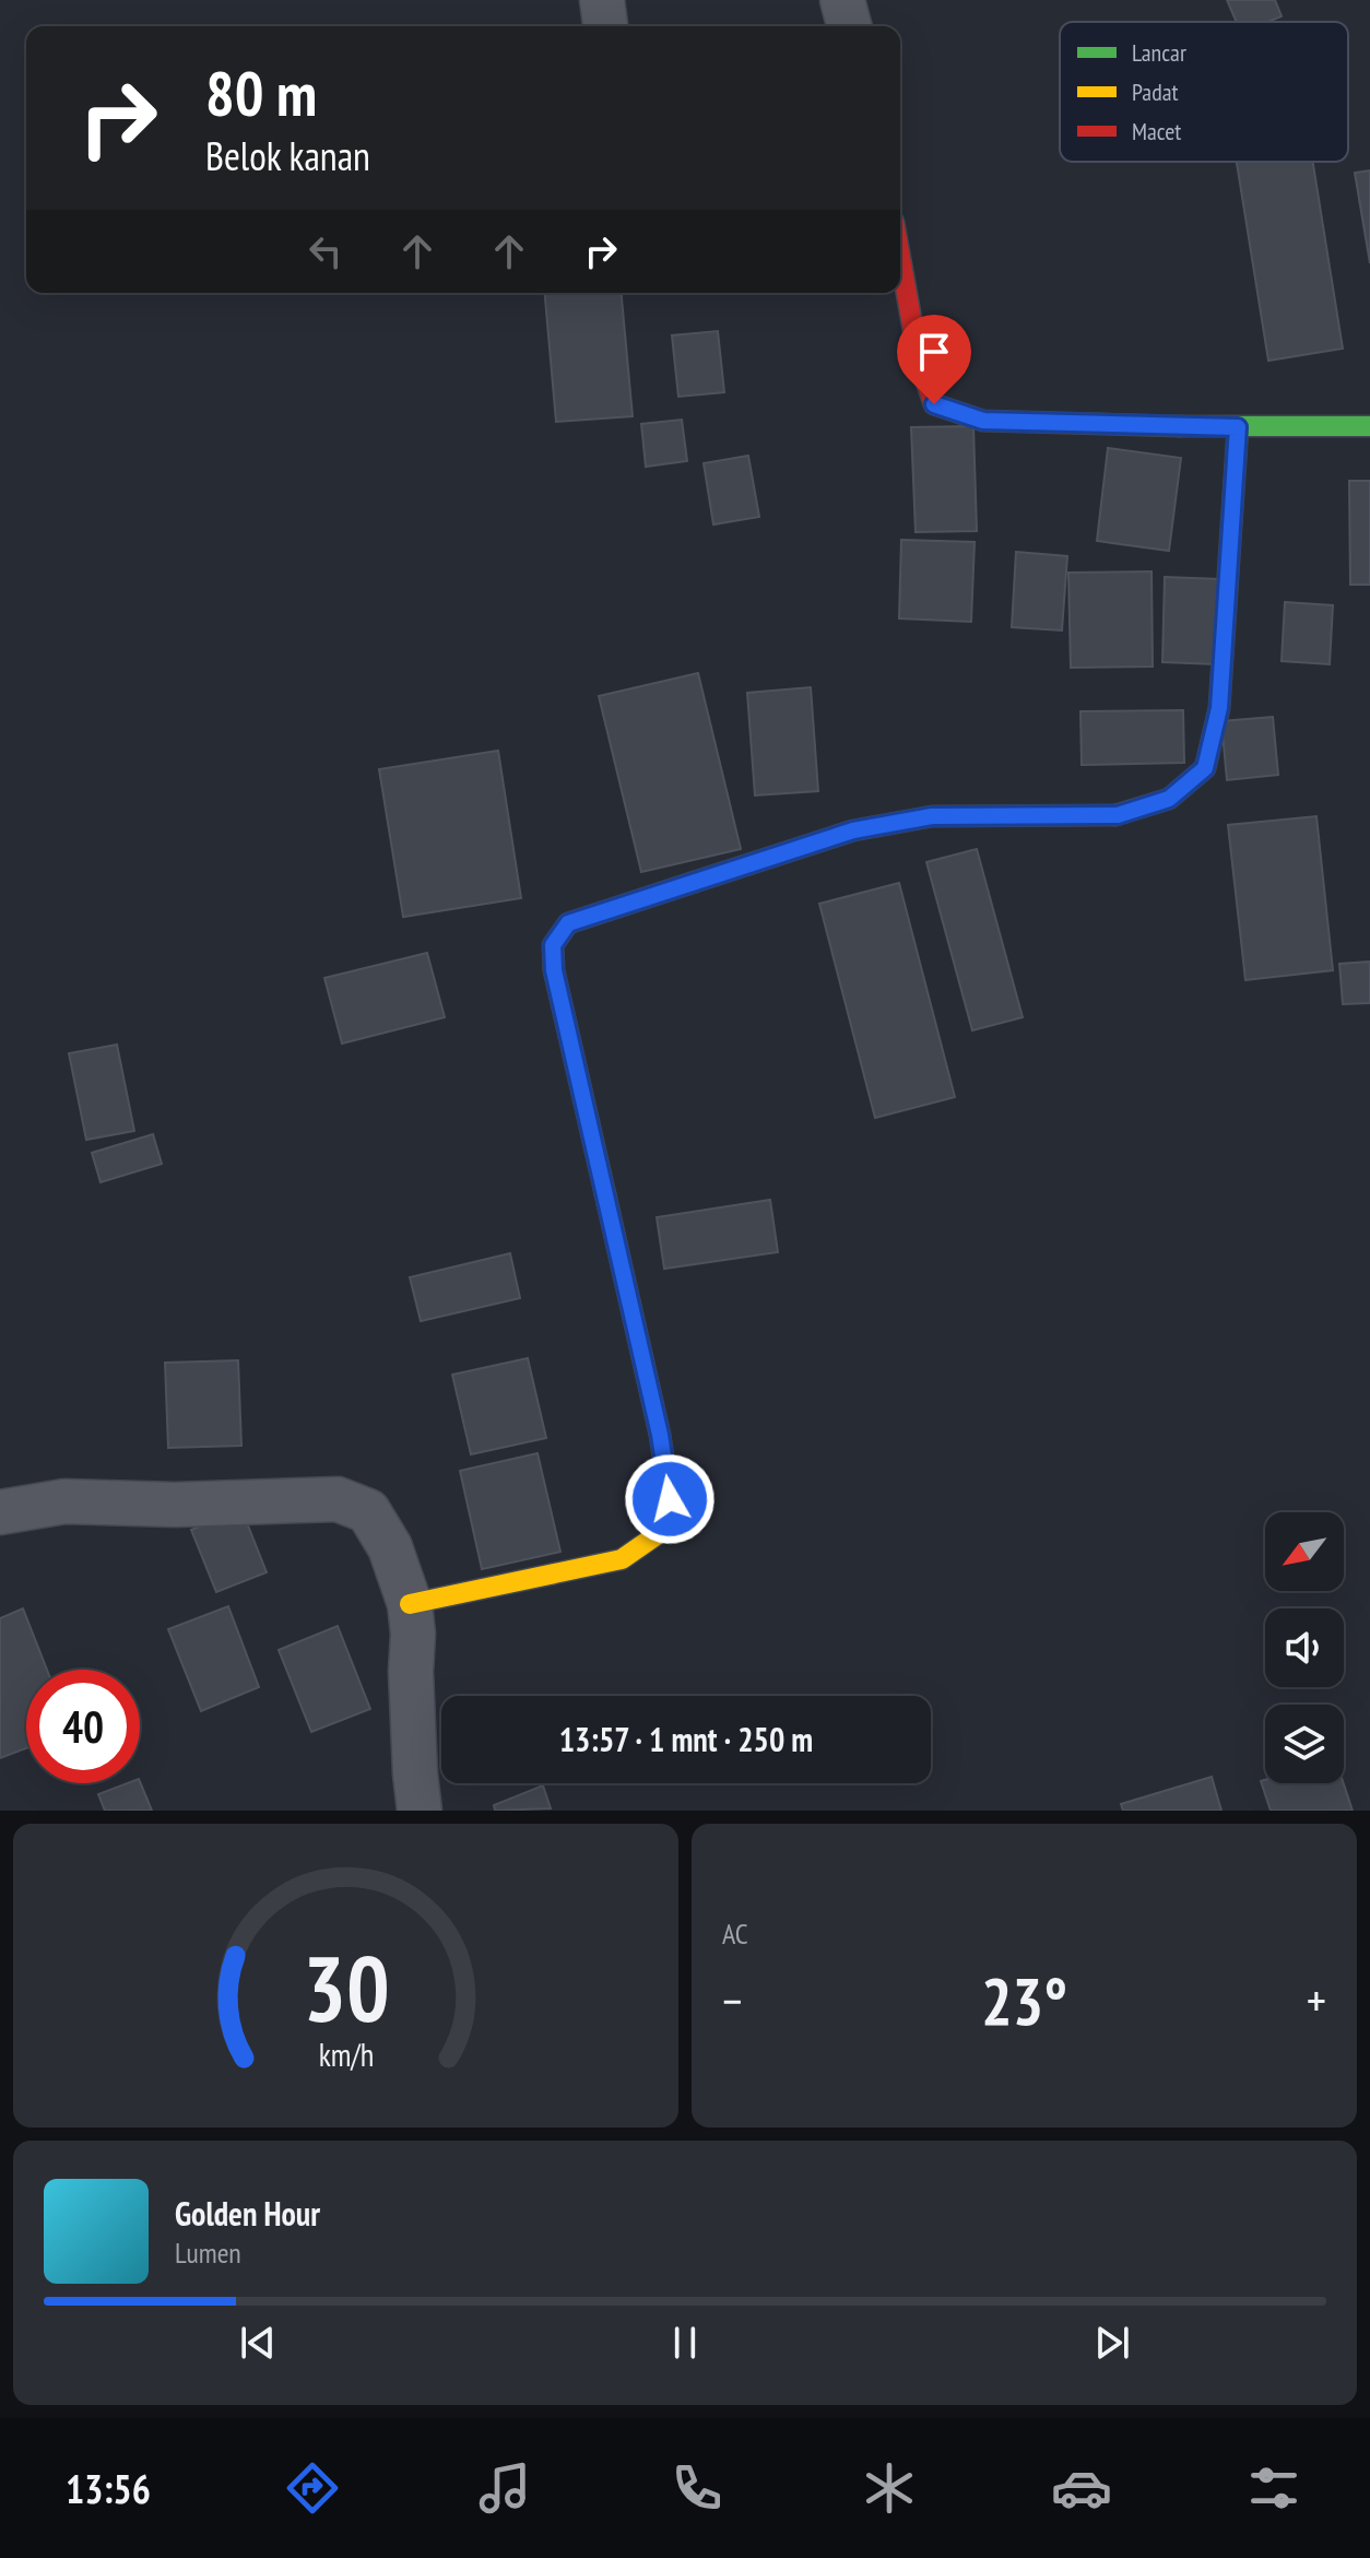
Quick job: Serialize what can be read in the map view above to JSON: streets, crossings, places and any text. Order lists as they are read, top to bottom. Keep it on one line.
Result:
{"legend":["Lancar","Padat","Macet"],"north":"bottom left","page":{"turn":["80 m","Belok kanan"],"limit":"40","trip":"13:57 · 1 mnt · 250 m","tile":"AC","heat":["−","23°","+"],"song":["Golden Hour","Lumen"],"tabs":"13:56","gauge":["30","km/h"]}}
